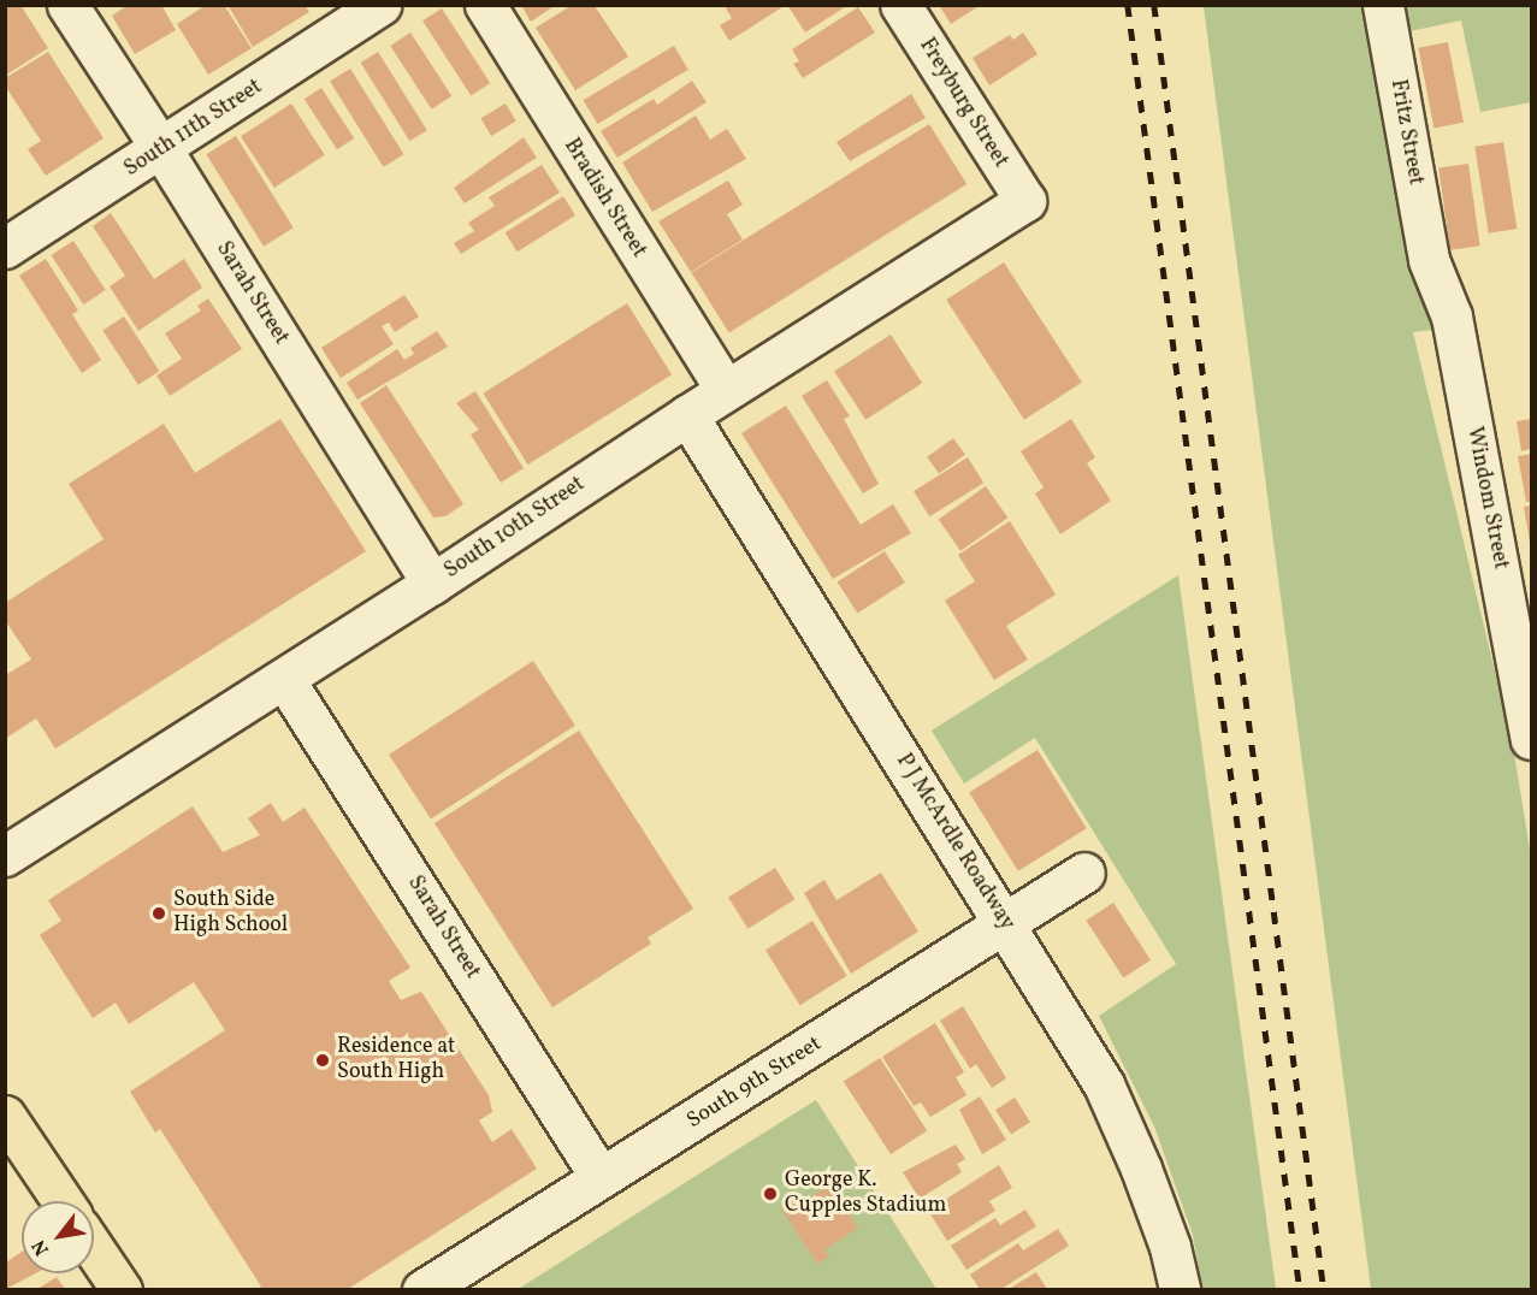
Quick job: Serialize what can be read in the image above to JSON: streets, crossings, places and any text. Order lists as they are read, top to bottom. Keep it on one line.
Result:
{"streets":{"street":["Freyburg Street","South 11th Street","Fritz Street","Bradish Street","Sarah Street","Windom Street","South 10th Street","P J McArdle Roadway","South 9th Street"]},"crossings":[["Freyburg Street","South 10th Street"],["South 11th Street","Sarah Street"],["Fritz Street","Windom Street"],["Bradish Street","South 10th Street"],["Sarah Street","South 10th Street"],["Sarah Street","South 9th Street"],["South 10th Street","P J McArdle Roadway"],["P J McArdle Roadway","South 9th Street"]],"places":["South Side High School","Residence at South High","George K. Cupples Stadium"],"north":"bottom left"}
